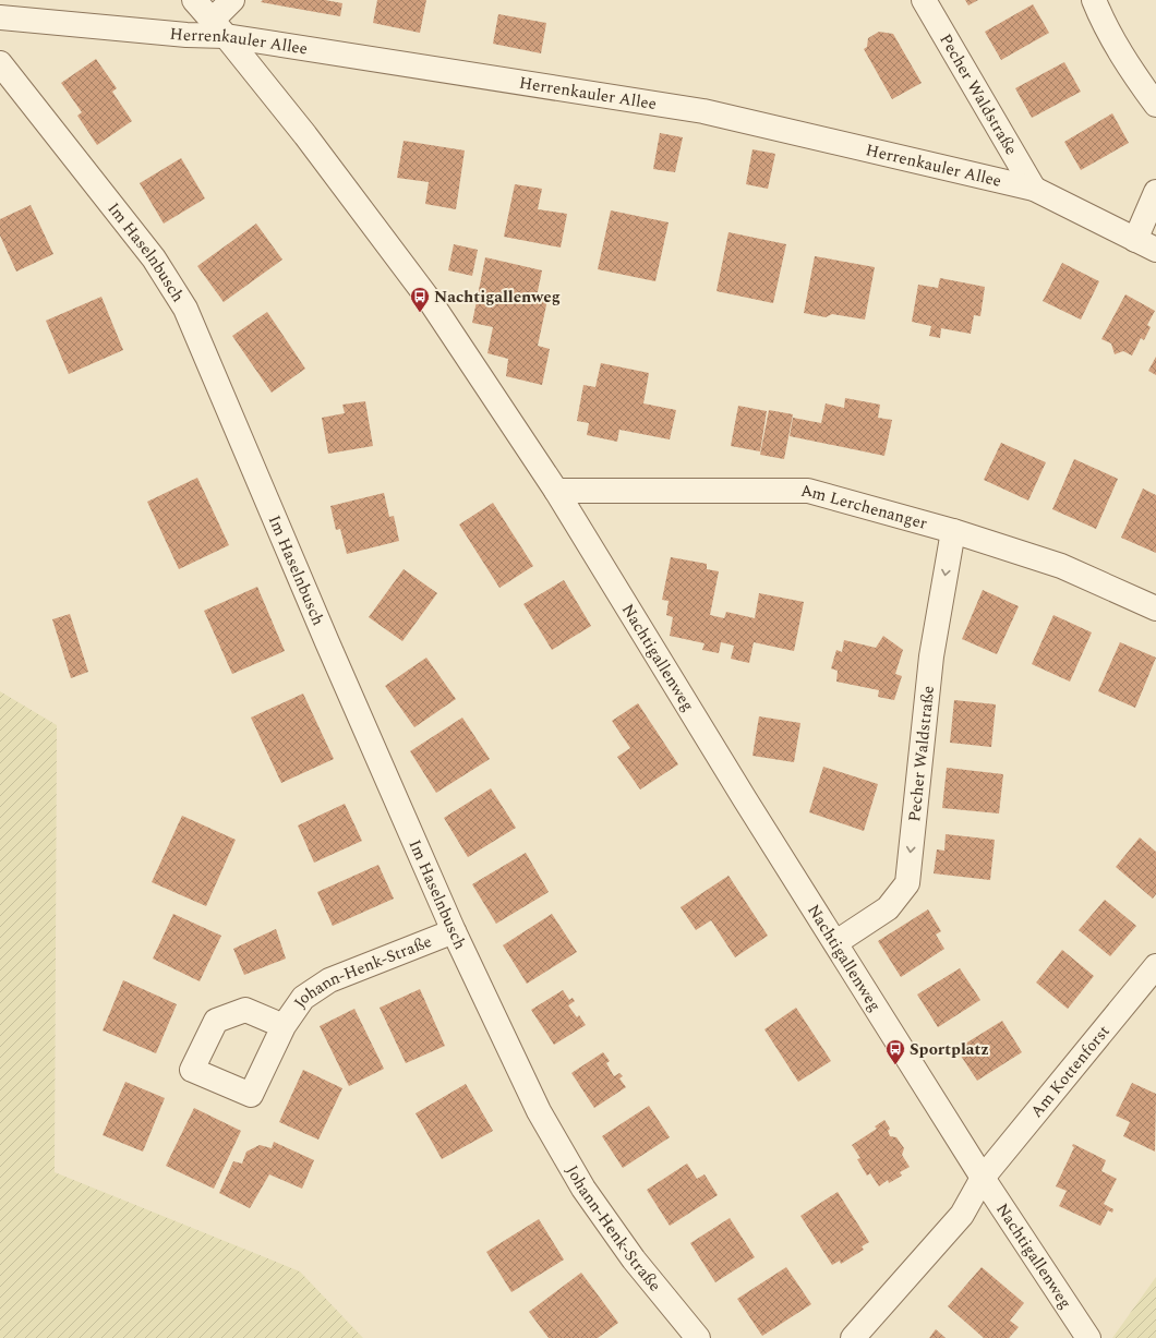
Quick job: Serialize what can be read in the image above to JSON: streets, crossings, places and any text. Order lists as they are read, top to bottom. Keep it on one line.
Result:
{"streets":{"street":["Herrenkauler Allee","Pecher Waldstraße","Im Haselnbusch","Am Lerchenanger","Nachtigallenweg","Johann-Henk-Straße","Am Kottenforst"]},"crossings":[["Herrenkauler Allee","Pecher Waldstraße"],["Herrenkauler Allee","Nachtigallenweg"],["Pecher Waldstraße","Am Lerchenanger"],["Pecher Waldstraße","Nachtigallenweg"],["Im Haselnbusch","Johann-Henk-Straße"],["Am Lerchenanger","Nachtigallenweg"],["Nachtigallenweg","Am Kottenforst"]],"one_way":["Pecher Waldstraße"],"places":{"bus stop":["Nachtigallenweg","Sportplatz"]}}
